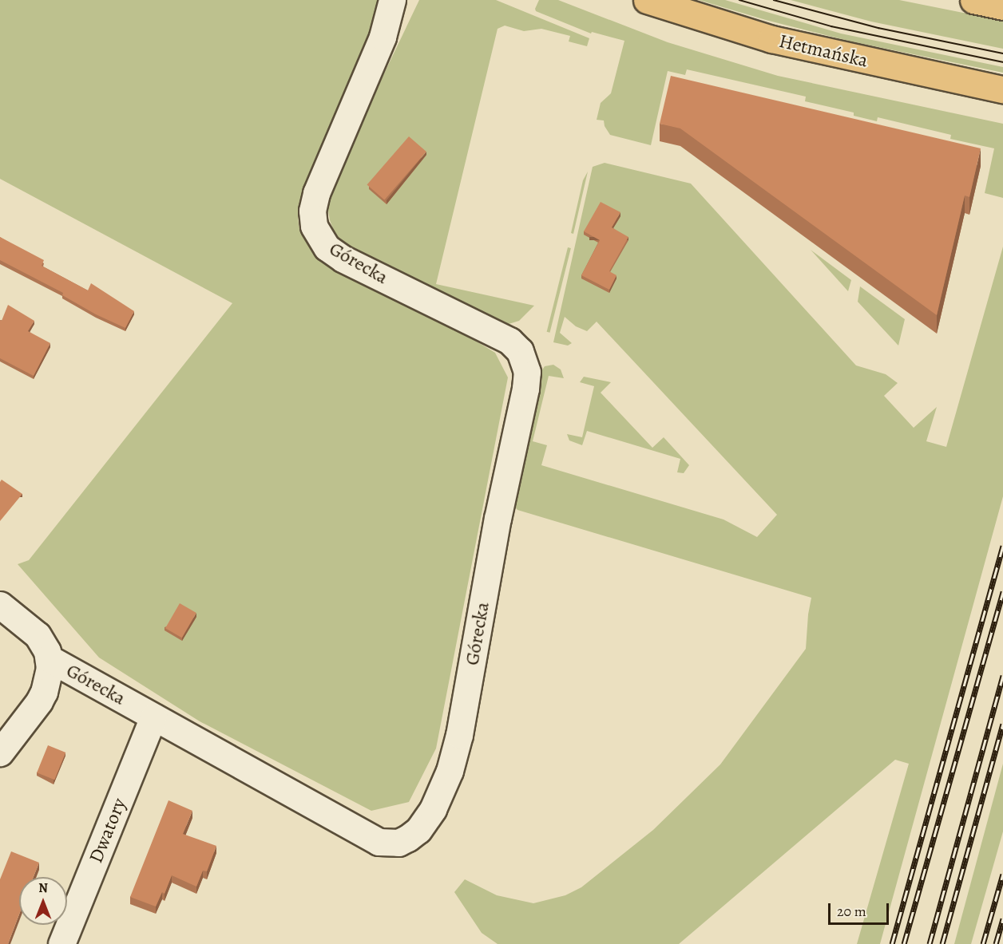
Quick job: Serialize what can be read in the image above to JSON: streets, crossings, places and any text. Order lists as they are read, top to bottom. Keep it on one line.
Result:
{"streets":{"main road":["Hetmańska"],"street":["Górecka","Dwatory"]},"crossings":[["Górecka","Dwatory"]],"scale_bar":"20 m","north":"top"}
